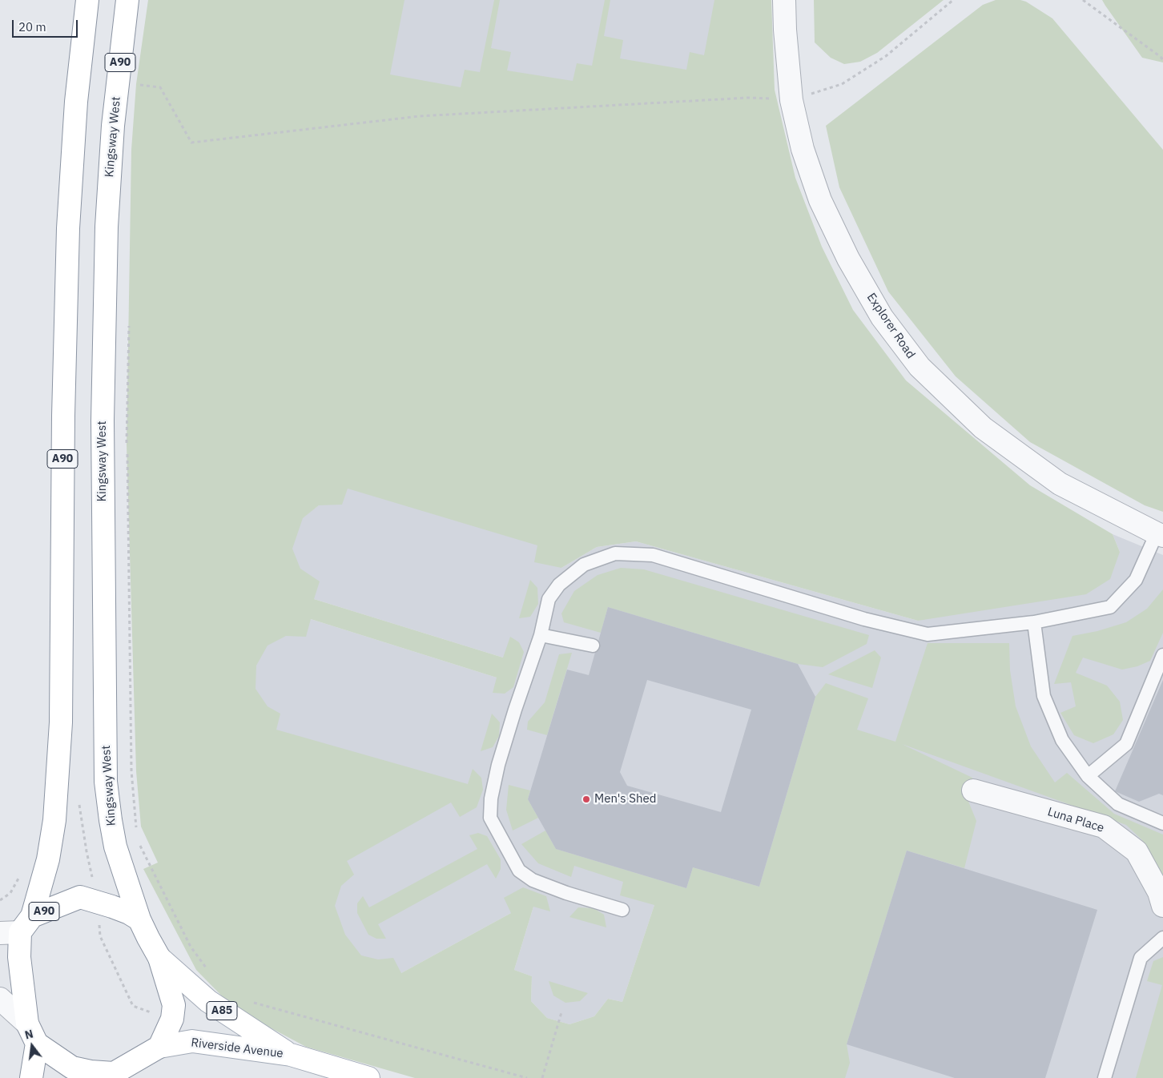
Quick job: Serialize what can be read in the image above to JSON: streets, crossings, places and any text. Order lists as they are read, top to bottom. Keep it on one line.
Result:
{"streets":{"main road":["A90","Kingsway West","A85","Riverside Avenue"],"street":["Explorer Road","Luna Place"]},"crossings":[["A90","Kingsway West"],["A90","Riverside Avenue"]],"places":["Men's Shed"],"scale_bar":"20 m","north":"top"}
